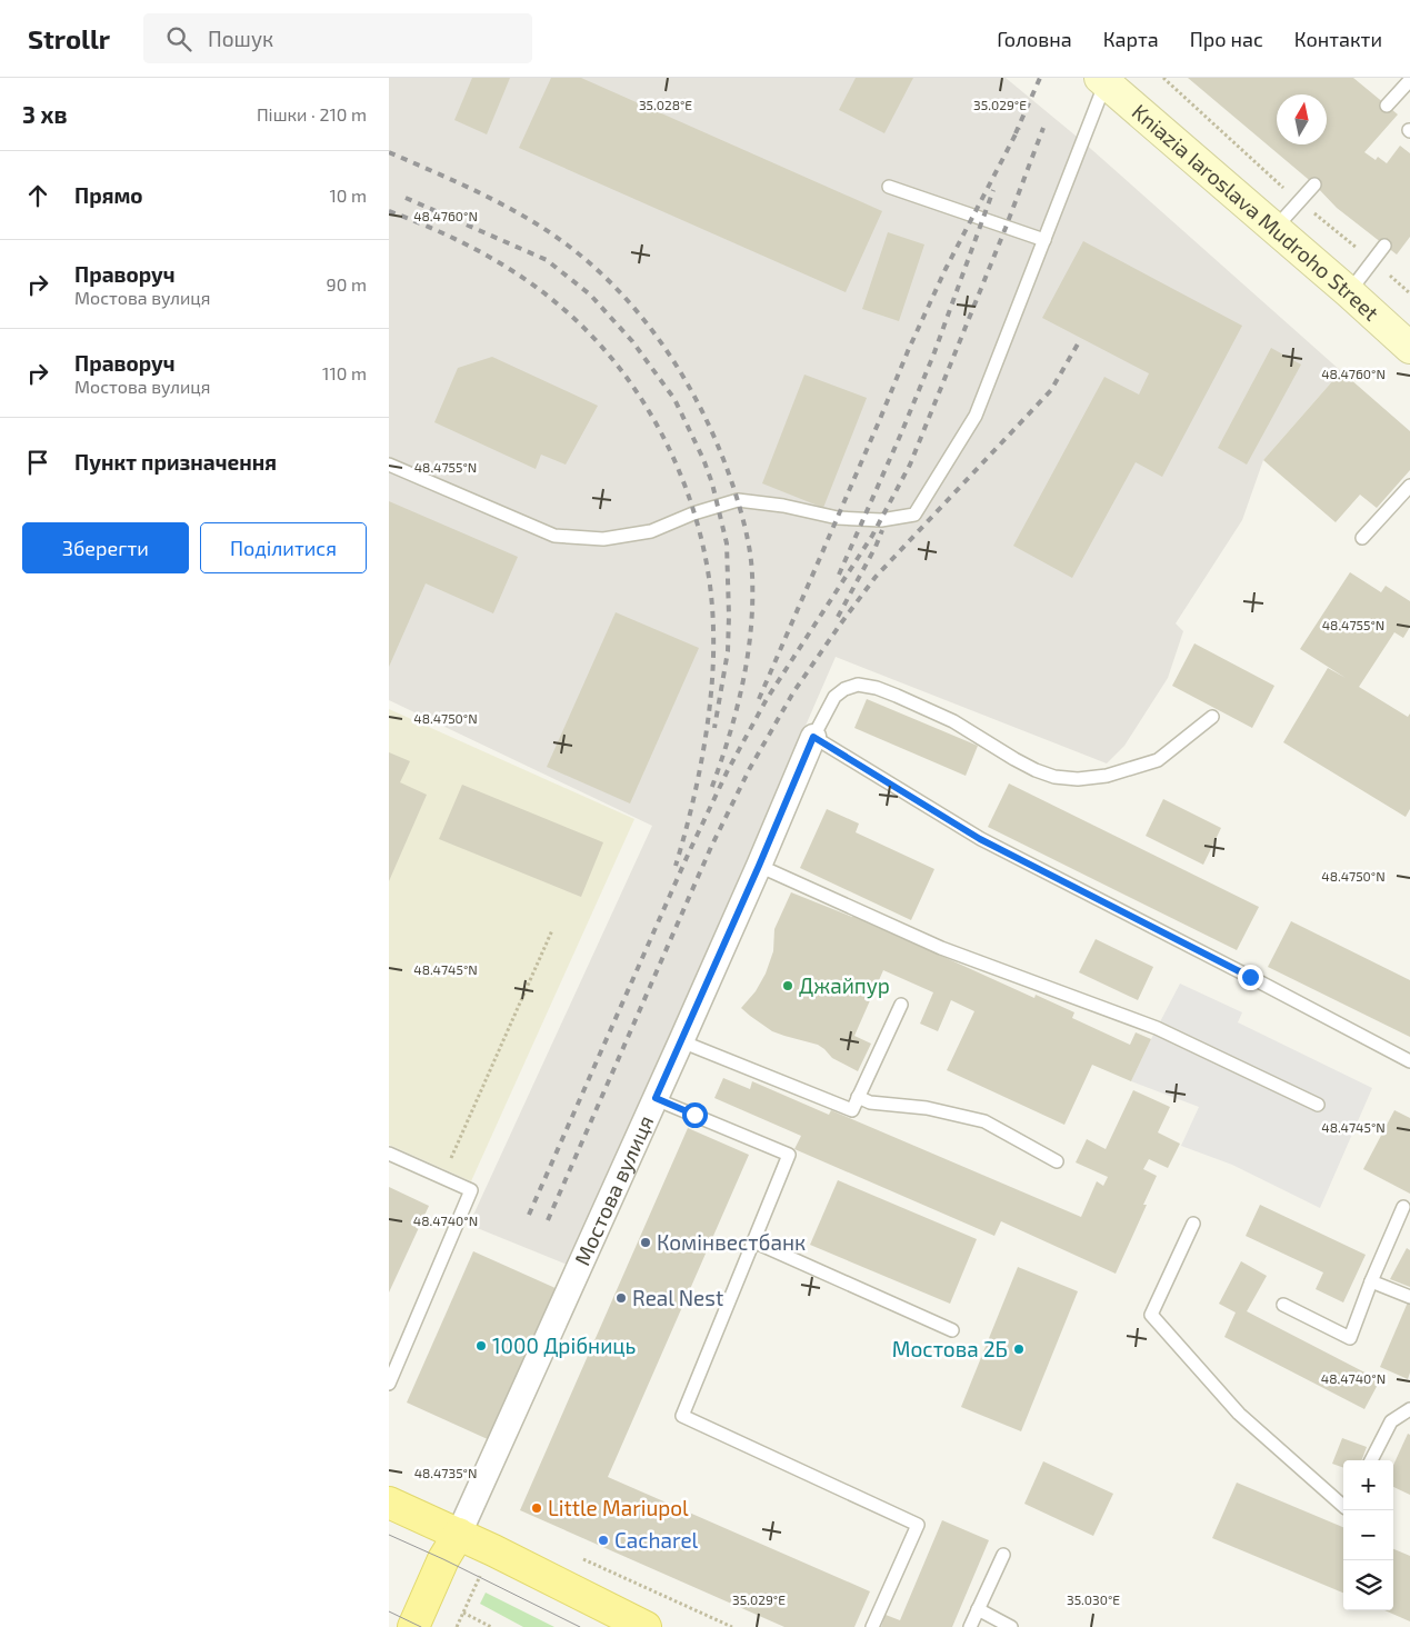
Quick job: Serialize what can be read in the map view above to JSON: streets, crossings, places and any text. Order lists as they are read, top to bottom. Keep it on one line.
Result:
{"streets":{"main road":["Kniazia Iaroslava Mudroho Street"],"street":["Мостова вулиця"]},"places":["Джайпур","Комінвестбанк","Real Nest","1000 Дрібниць","Мостова 2Б","Little Mariupol","Cacharel"],"north":"top","page":{"header":"Strollr","search":"Пошук","nav":["Головна","Карта","Про нас","Контакти"],"heading":["3 хв","Пішки · 210 m"],"list":[["Прямо","10 m"],["Праворуч","Мостова вулиця","90 m"],["Праворуч","Мостова вулиця","110 m"],"Пункт призначення"],"buttons":["Зберегти","Поділитися"],"map_buttons":["+","−"]},"coordinates":["35.028°E","35.029°E","48.4760°N","48.4755°N","48.4750°N","48.4745°N","48.4740°N","48.4735°N","35.030°E"]}
